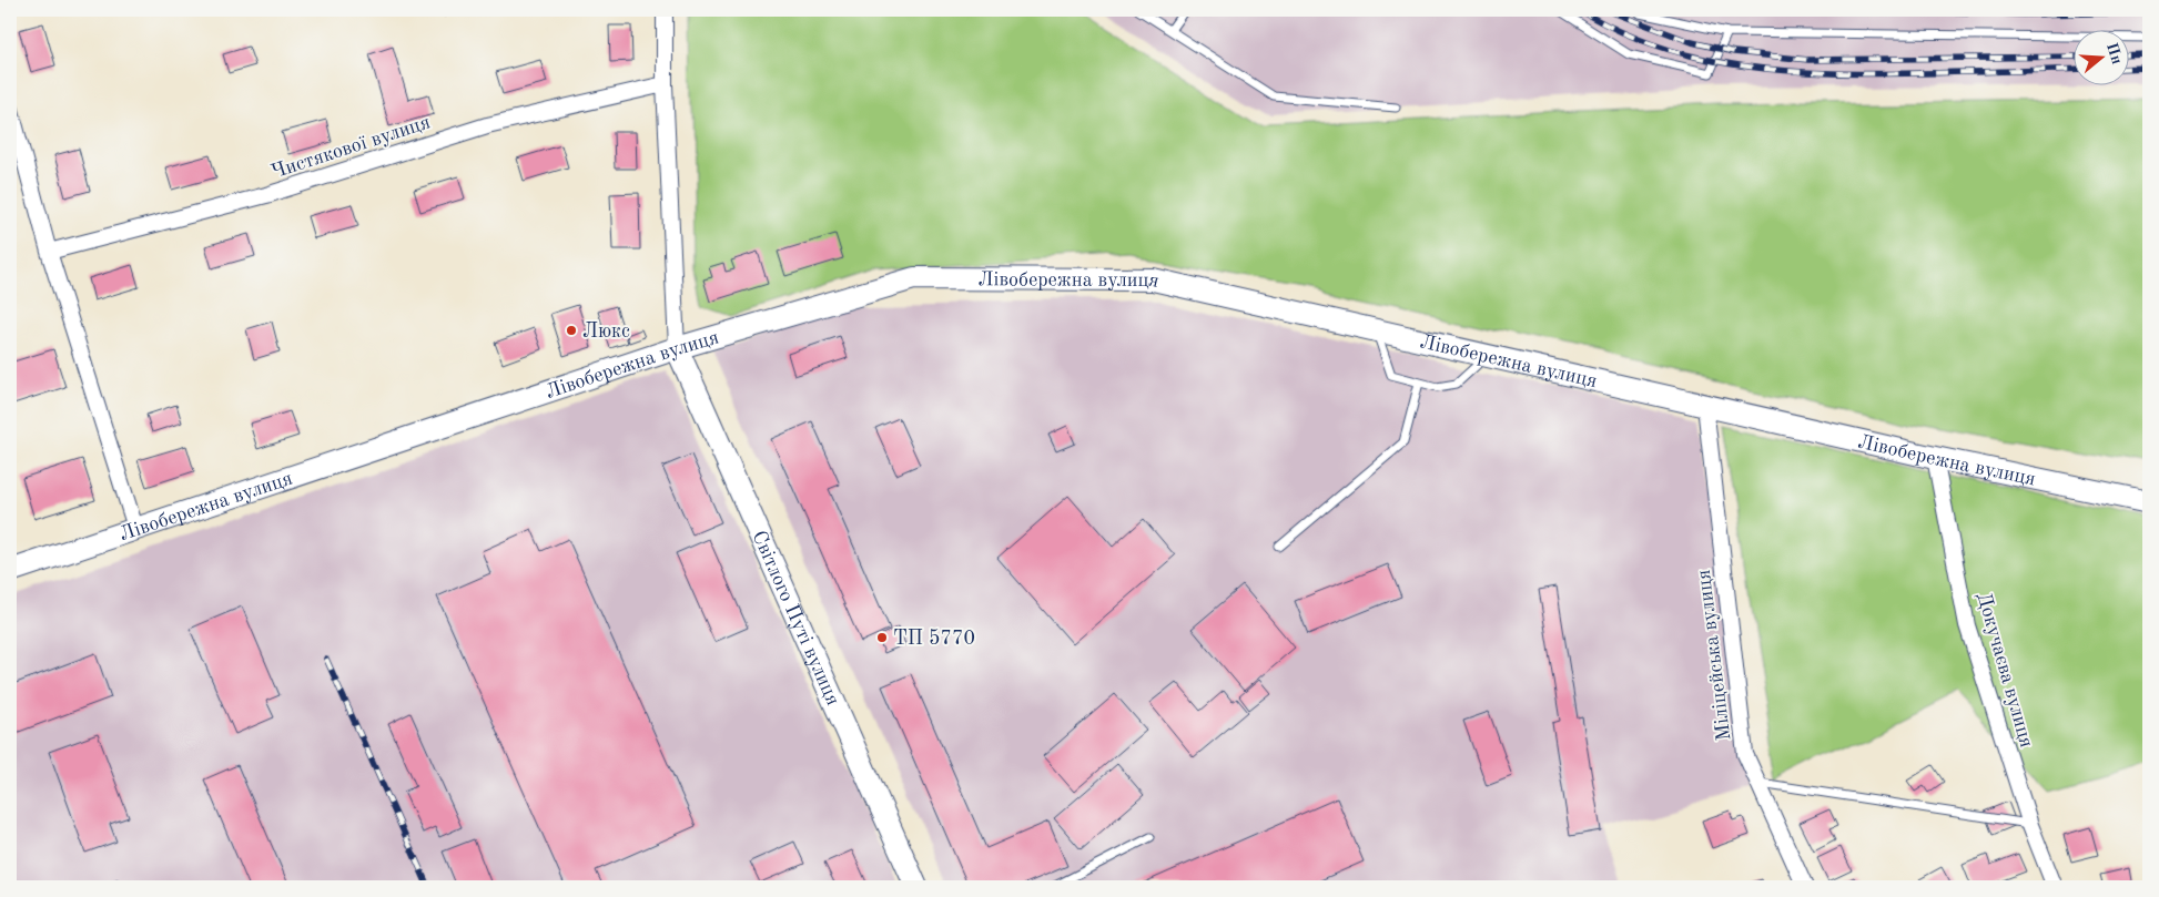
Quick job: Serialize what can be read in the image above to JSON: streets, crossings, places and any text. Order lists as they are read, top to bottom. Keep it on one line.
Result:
{"streets":{"main road":["Лівобережна вулиця","Світлого Путі вулиця"],"street":["Чистякової вулиця","Міліцейська вулиця","Докучаєва вулиця"]},"crossings":[["Лівобережна вулиця","Світлого Путі вулиця"],["Лівобережна вулиця","Міліцейська вулиця"],["Лівобережна вулиця","Докучаєва вулиця"]],"places":["Люкс","ТП 5770"],"north":"right"}
